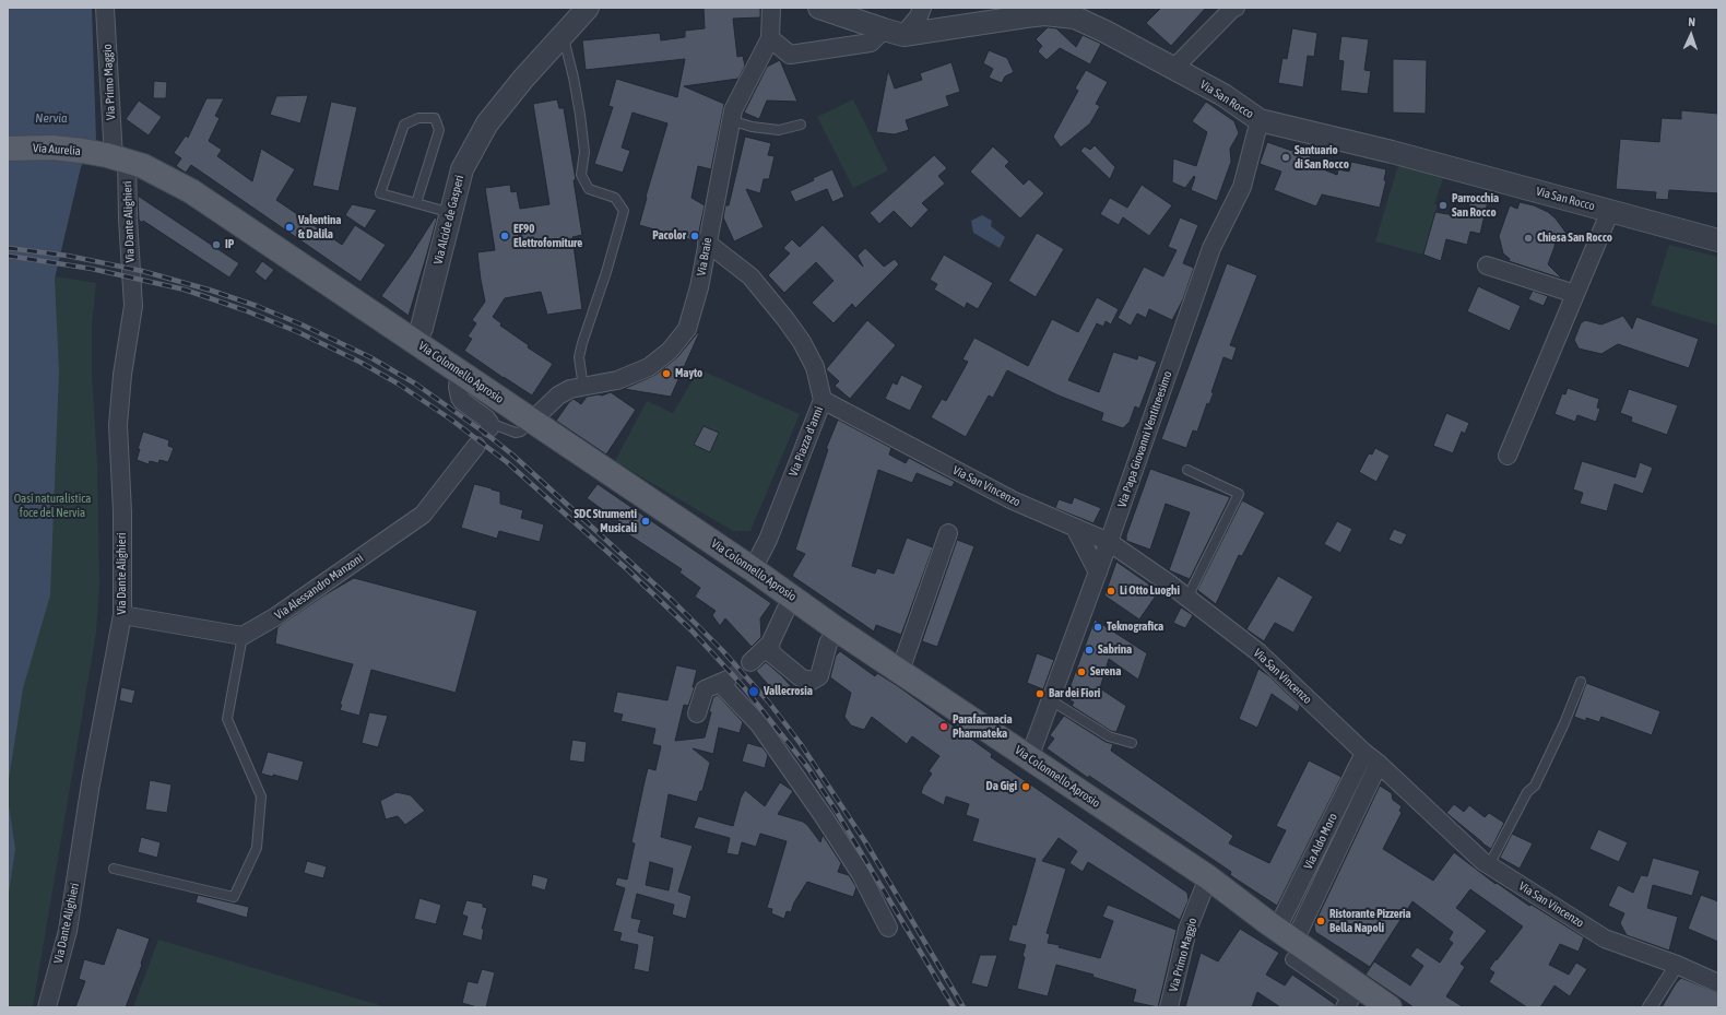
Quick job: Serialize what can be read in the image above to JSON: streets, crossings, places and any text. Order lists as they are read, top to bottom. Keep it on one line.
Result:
{"streets":{"main road":["Via Aurelia","Via Colonnello Aprosio"],"street":["Via Primo Maggio","Via San Rocco","Via Alcide de Gasperi","Via Dante Alighieri","Via Braie","Via Papa Giovanni Ventitreesimo","Via Piazza d'armi","Via San Vincenzo","Via Alessandro Manzoni","Via Aldo Moro"]},"crossings":[["Via Primo Maggio","Via Aurelia"],["Via Primo Maggio","Via Dante Alighieri"],["Via Primo Maggio","Via Colonnello Aprosio"],["Via San Rocco","Via Papa Giovanni Ventitreesimo"],["Via Aurelia","Via Dante Alighieri"],["Via Aurelia","Via Colonnello Aprosio"],["Via Alcide de Gasperi","Via Colonnello Aprosio"],["Via Dante Alighieri","Via Colonnello Aprosio"],["Via Braie","Via Colonnello Aprosio"],["Via Braie","Via Piazza d'armi"],["Via Colonnello Aprosio","Via Papa Giovanni Ventitreesimo"],["Via Colonnello Aprosio","Via Piazza d'armi"],["Via Colonnello Aprosio","Via Aldo Moro"],["Via Papa Giovanni Ventitreesimo","Via San Vincenzo"],["Via Piazza d'armi","Via San Vincenzo"],["Via San Vincenzo","Via Aldo Moro"]],"water":["Nervia"],"parks":["Oasi naturalistica foce del Nervia"],"places":["Santuario di San Rocco","Parrocchia San Rocco","Valentina & Dalila","EF90 Elettroforniture","Pacolor","Chiesa San Rocco","IP","Mayto","SDC Strumenti Musicali","Li Otto Luoghi","Teknografica","Sabrina","Serena","Vallecrosia","Bar dei Fiori","Parafarmacia Pharmateka","Da Gigi","Ristorante Pizzeria Bella Napoli"],"north":"top"}
